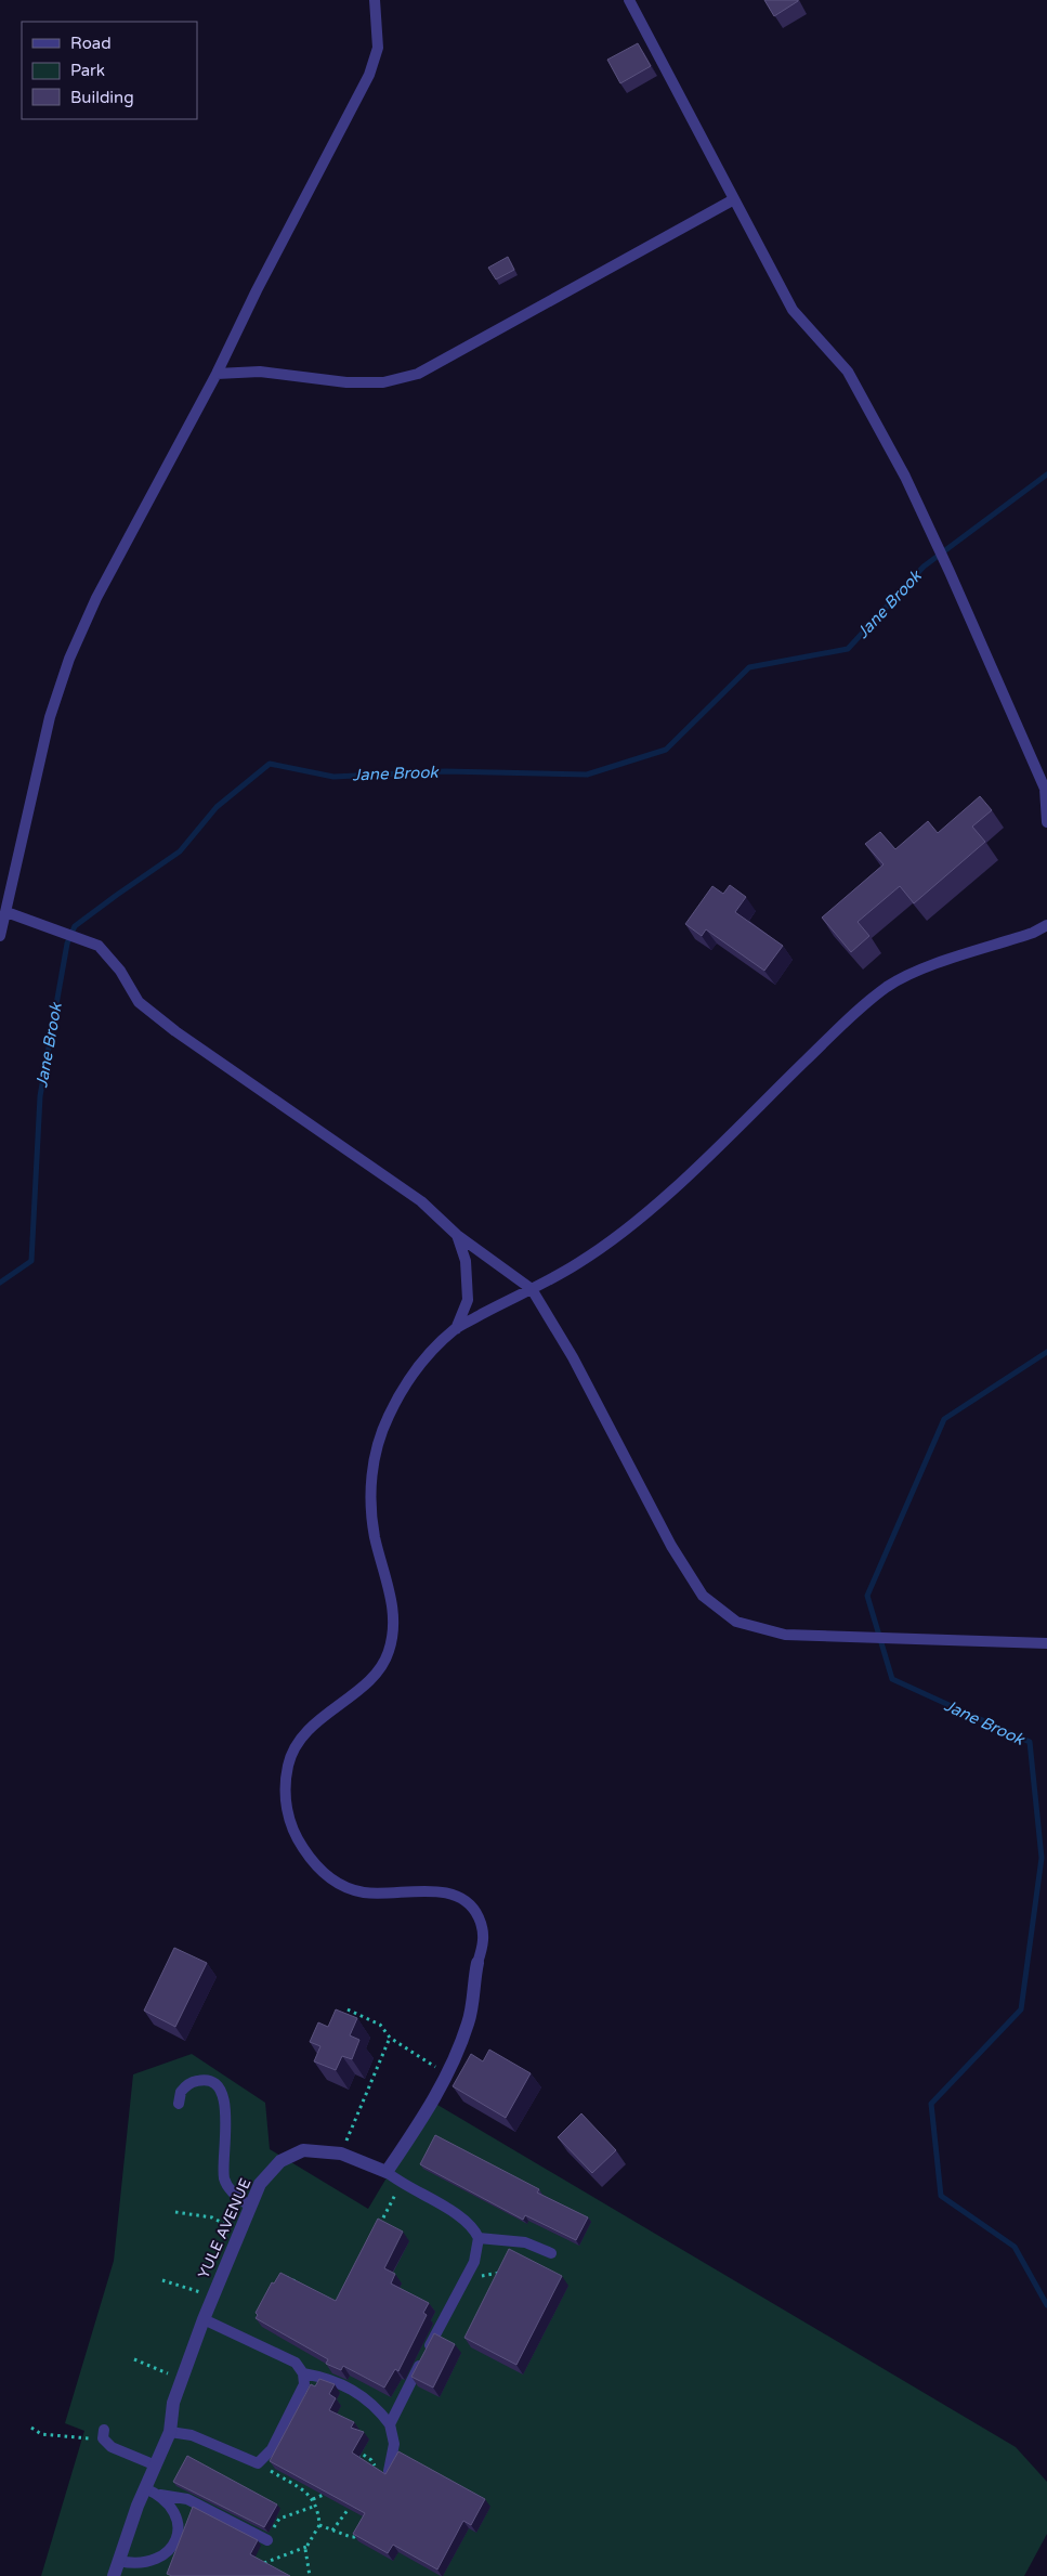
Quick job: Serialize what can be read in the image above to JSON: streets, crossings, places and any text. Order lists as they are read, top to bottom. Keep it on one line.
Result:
{"streets":{"street":["YULE AVENUE"]},"water":["Jane Brook"],"legend":["Road","Park","Building"]}
